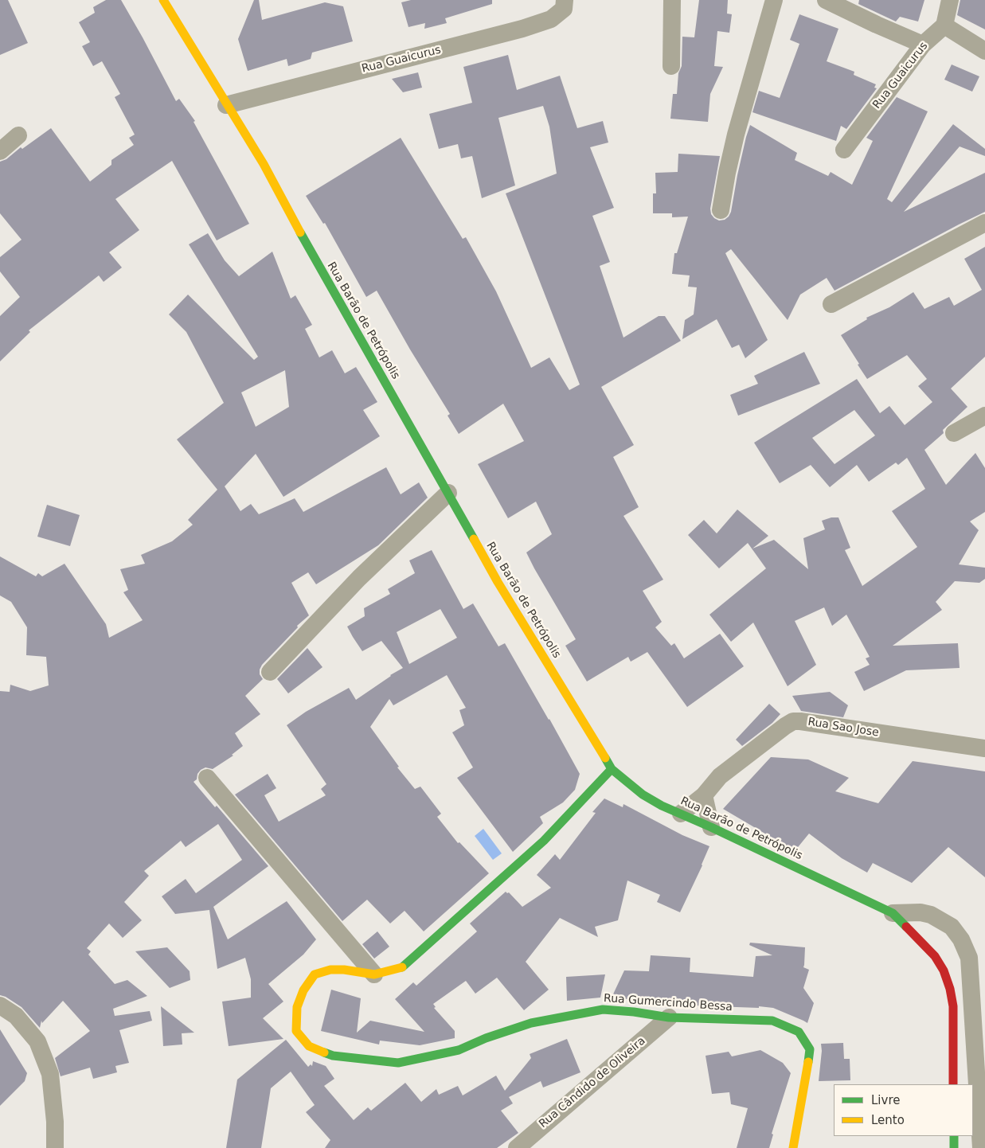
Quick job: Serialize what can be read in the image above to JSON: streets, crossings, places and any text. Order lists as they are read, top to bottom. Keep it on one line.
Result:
{"streets":{"street":["Rua Guaicurus","Rua Barão de Petrópolis","Rua Sao Jose","Rua Gumercindo Bessa","Rua Cândido de Oliveira"]},"crossings":[["Rua Guaicurus","Rua Barão de Petrópolis"],["Rua Barão de Petrópolis","Rua Sao Jose"],["Rua Barão de Petrópolis","Rua Gumercindo Bessa"],["Rua Gumercindo Bessa","Rua Cândido de Oliveira"]],"legend":["Livre","Lento"]}
